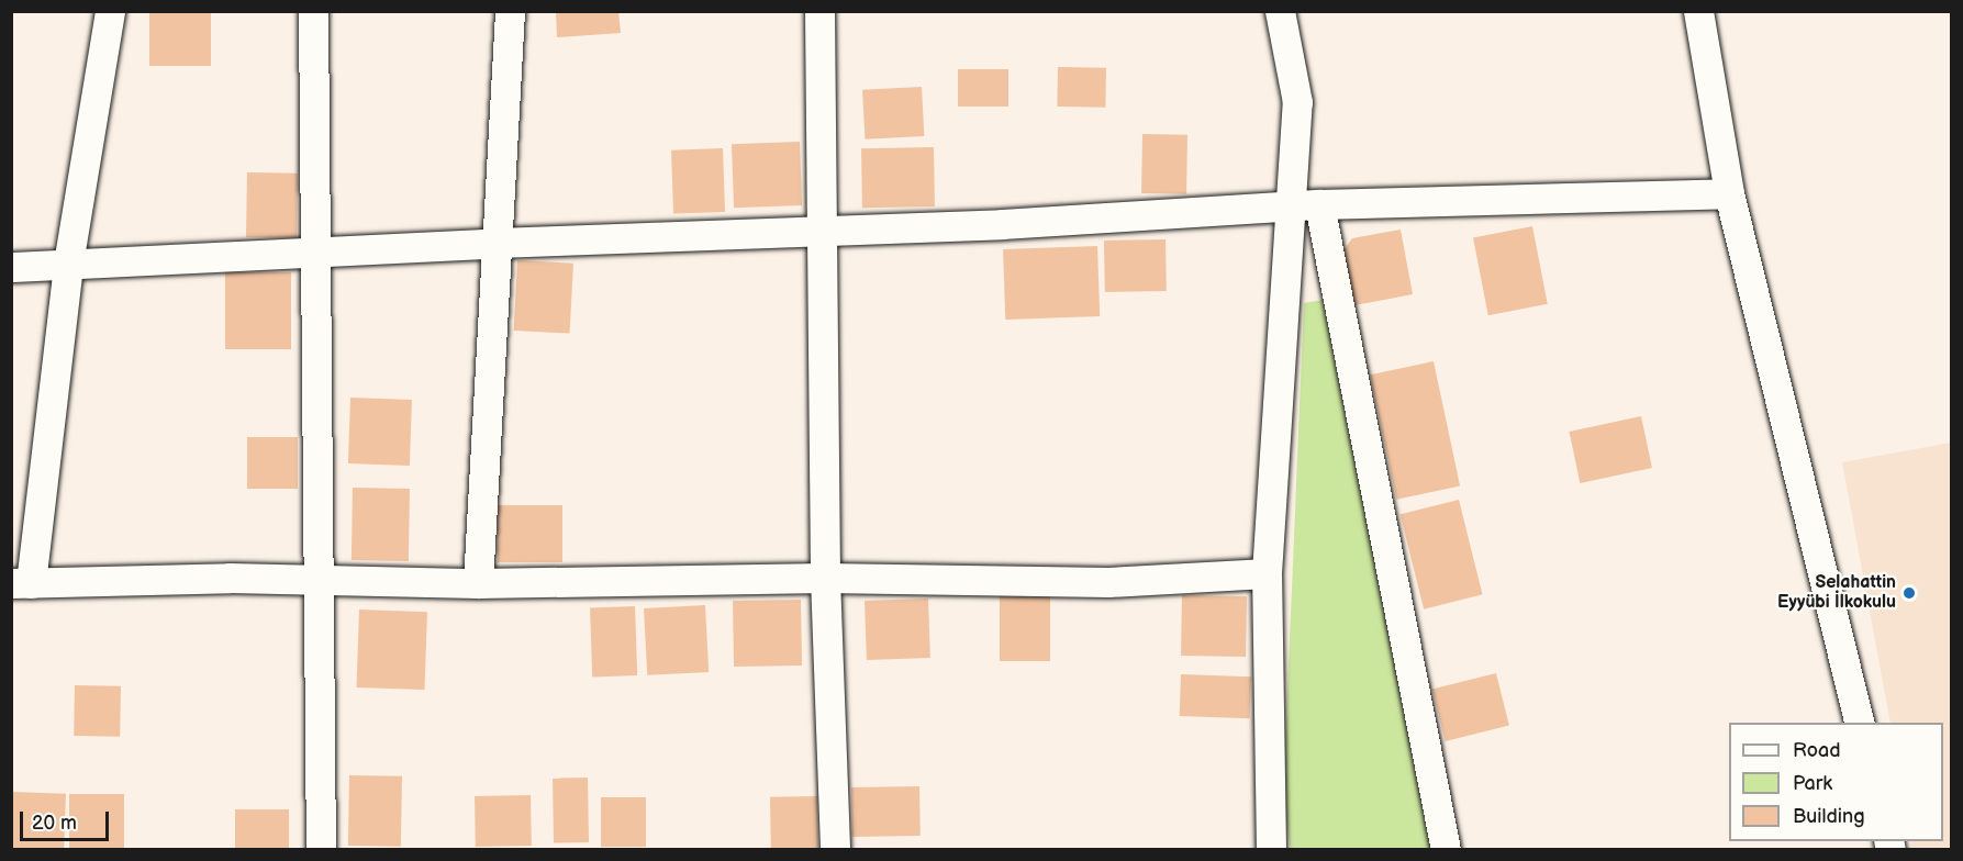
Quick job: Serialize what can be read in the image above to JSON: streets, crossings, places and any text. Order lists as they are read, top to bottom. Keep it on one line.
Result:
{"places":["Selahattin Eyyübi İlkokulu"],"legend":["Road","Park","Building"],"scale_bar":"20 m"}
